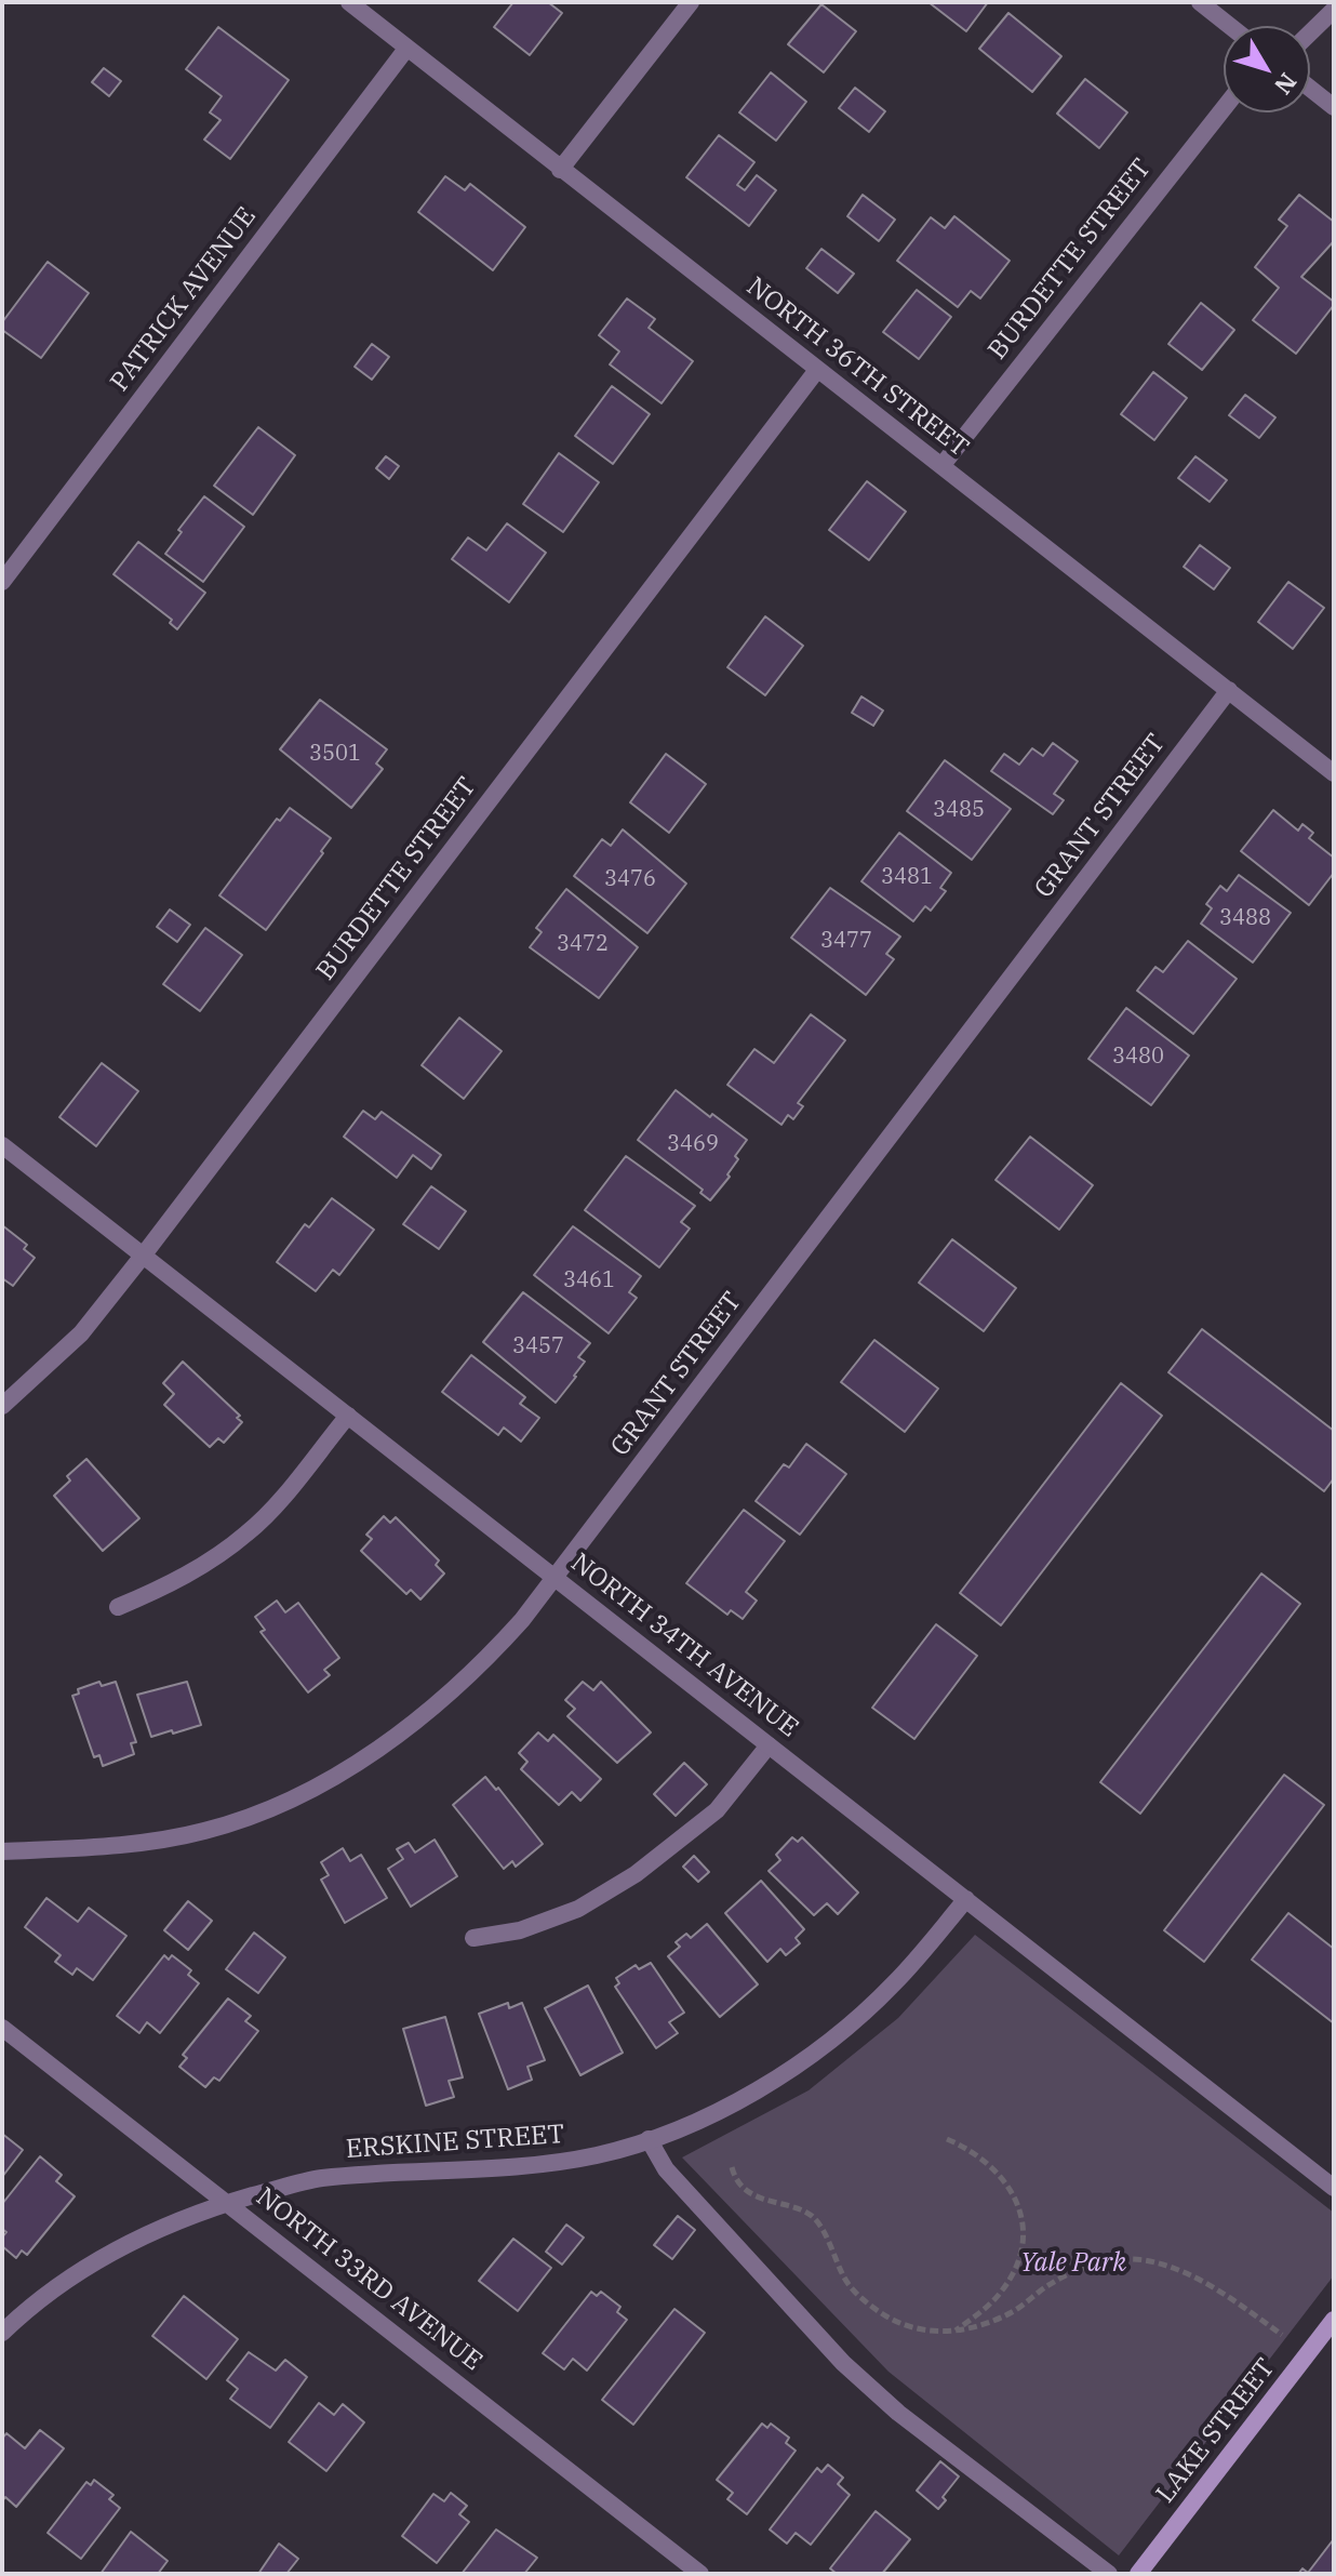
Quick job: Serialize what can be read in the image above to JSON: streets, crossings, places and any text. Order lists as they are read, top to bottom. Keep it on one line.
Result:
{"streets":{"main road":["LAKE STREET"],"street":["BURDETTE STREET","PATRICK AVENUE","NORTH 36TH STREET","GRANT STREET","NORTH 34TH AVENUE","ERSKINE STREET","NORTH 33RD AVENUE"]},"crossings":[["BURDETTE STREET","NORTH 36TH STREET"],["BURDETTE STREET","NORTH 34TH AVENUE"],["PATRICK AVENUE","NORTH 36TH STREET"],["NORTH 36TH STREET","GRANT STREET"],["GRANT STREET","NORTH 34TH AVENUE"],["NORTH 34TH AVENUE","ERSKINE STREET"],["ERSKINE STREET","NORTH 33RD AVENUE"]],"parks":["Yale Park"],"house_numbers":["3501","3485","3481","3476","3488","3477","3472","3480","3469","3461","3457"],"north":"bottom right"}
